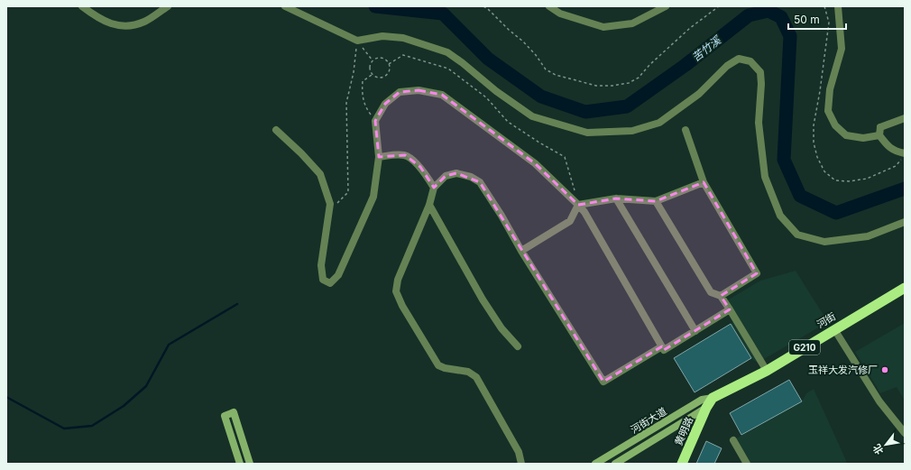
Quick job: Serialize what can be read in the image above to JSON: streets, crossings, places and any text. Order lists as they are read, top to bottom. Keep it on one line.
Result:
{"streets":{"highway":["河街","G210","黄明路"],"main road":["河街大道"]},"crossings":[["河街","河街大道"],["河街大道","黄明路"]],"water":["苦竹溪"],"places":["玉祥大发汽修厂"],"scale_bar":"50 m","north":"bottom left"}
